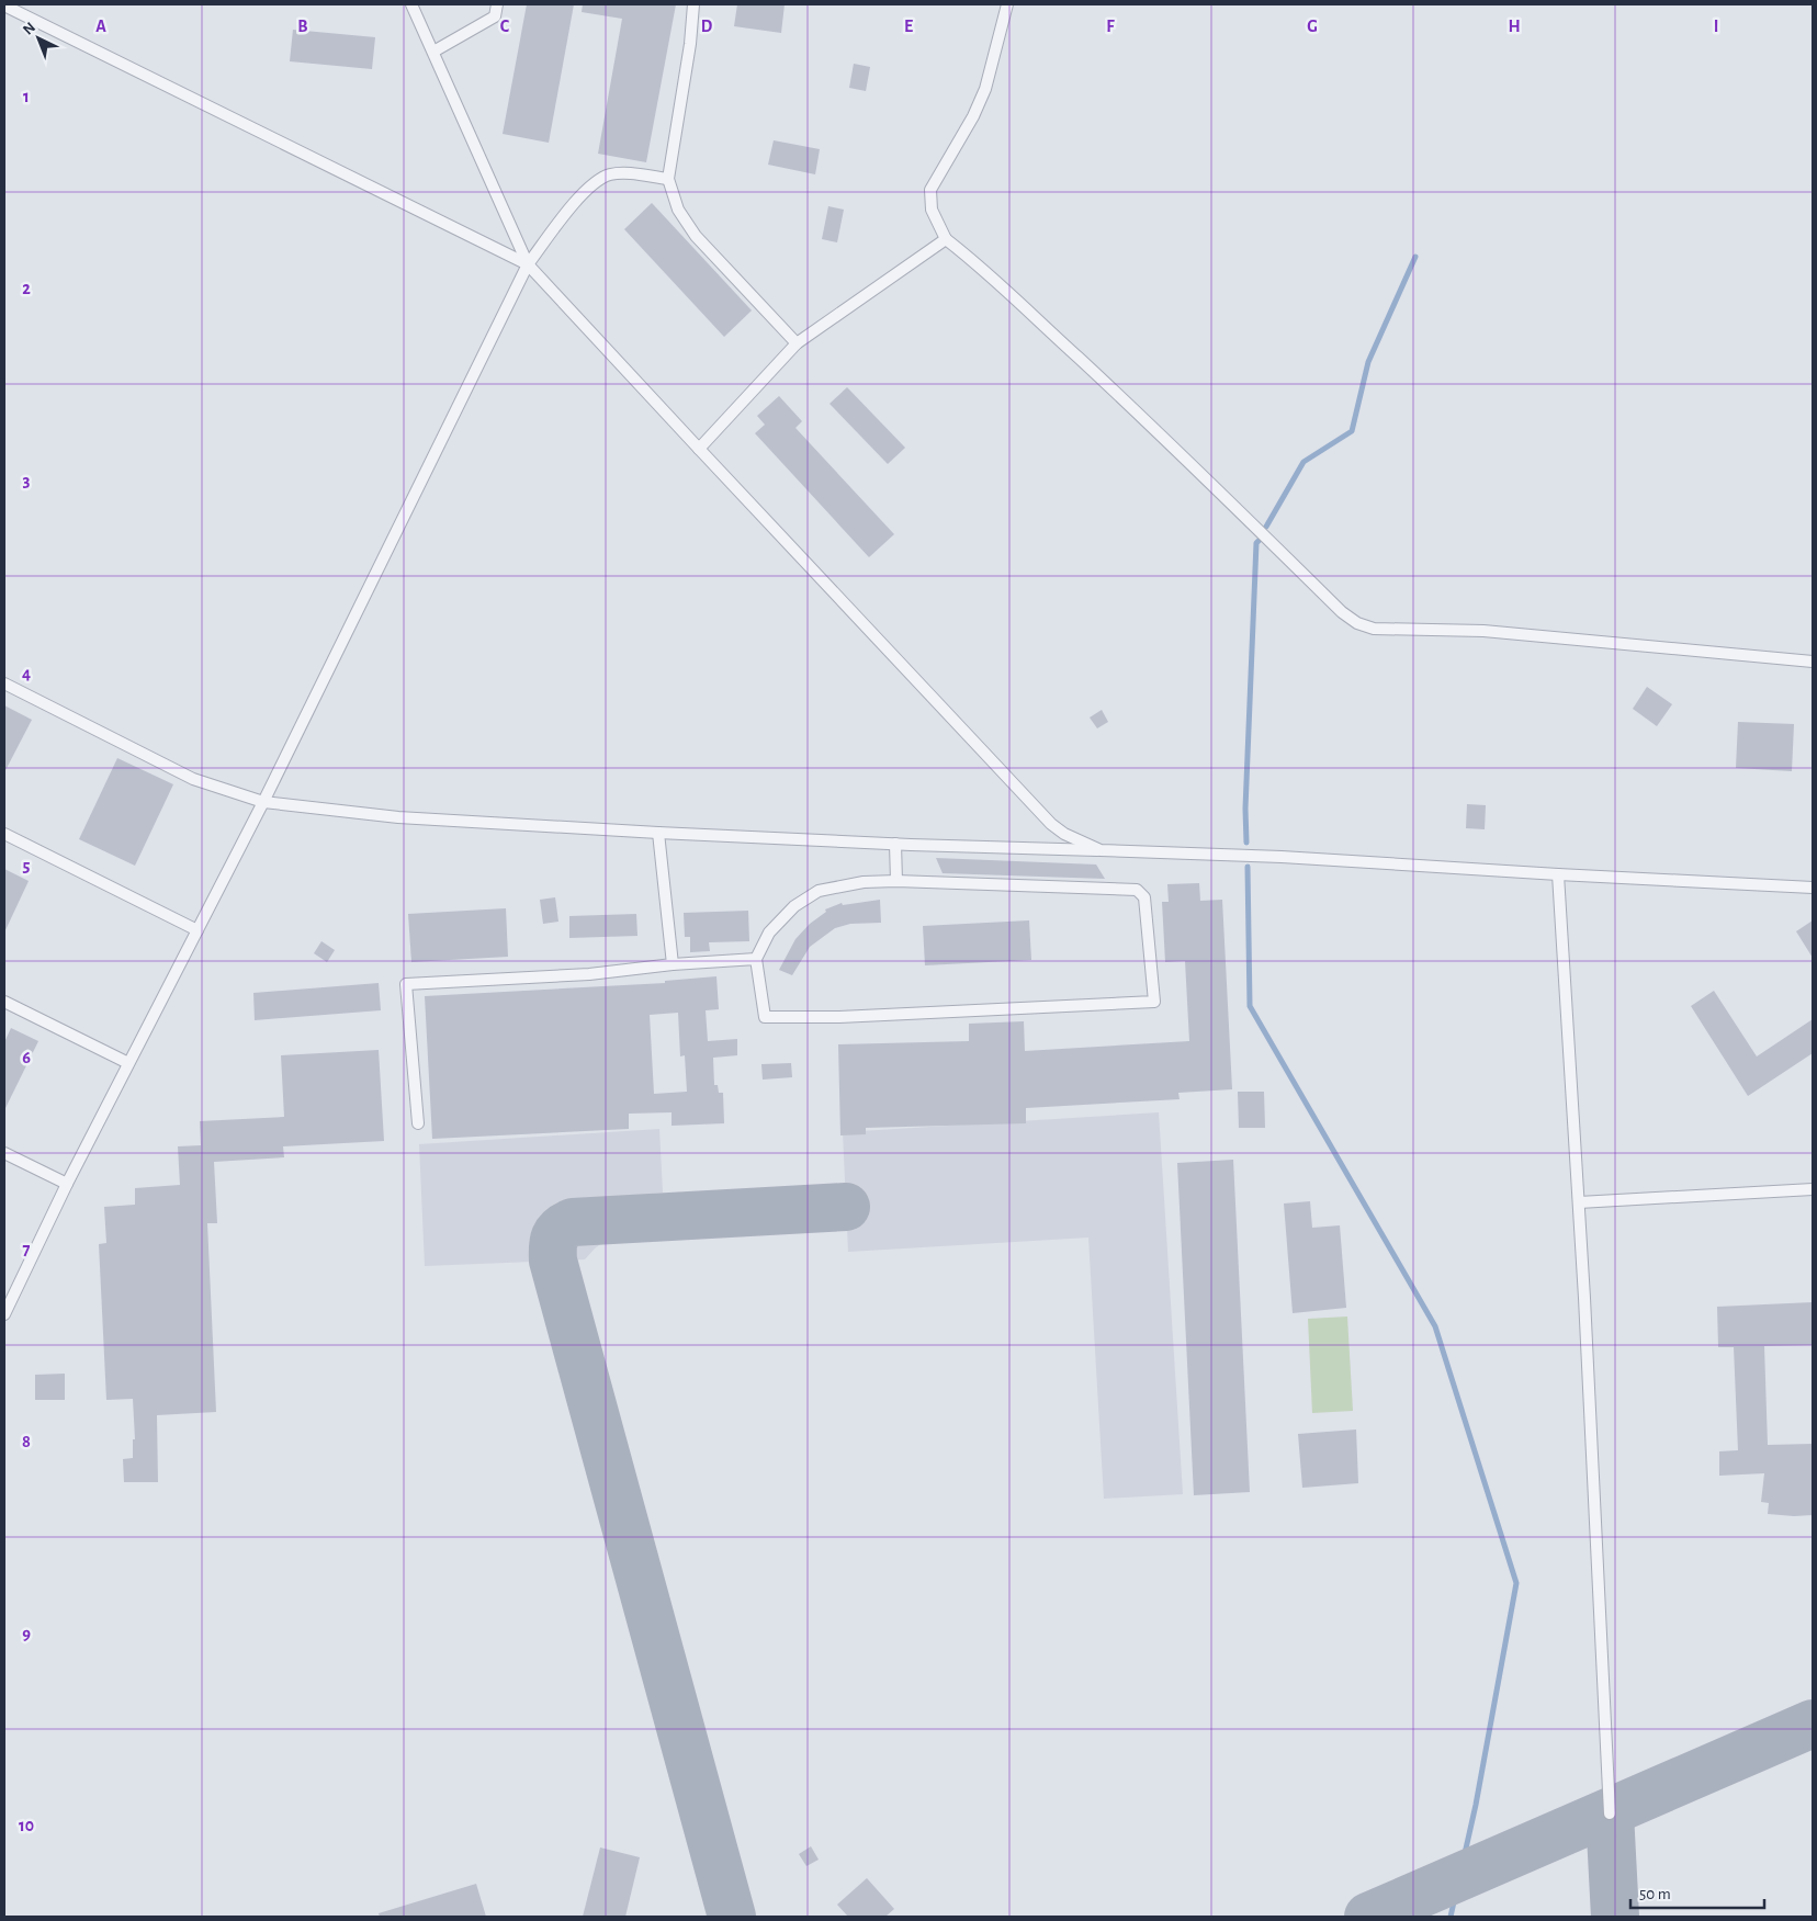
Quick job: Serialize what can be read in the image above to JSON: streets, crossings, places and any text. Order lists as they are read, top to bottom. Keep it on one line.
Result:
{"scale_bar":"50 m","north":"top left","grid":{"columns":["A","B","C","D","E","F","G","H","I"],"rows":["1","2","3","4","5","6","7","8","9","10"]}}
